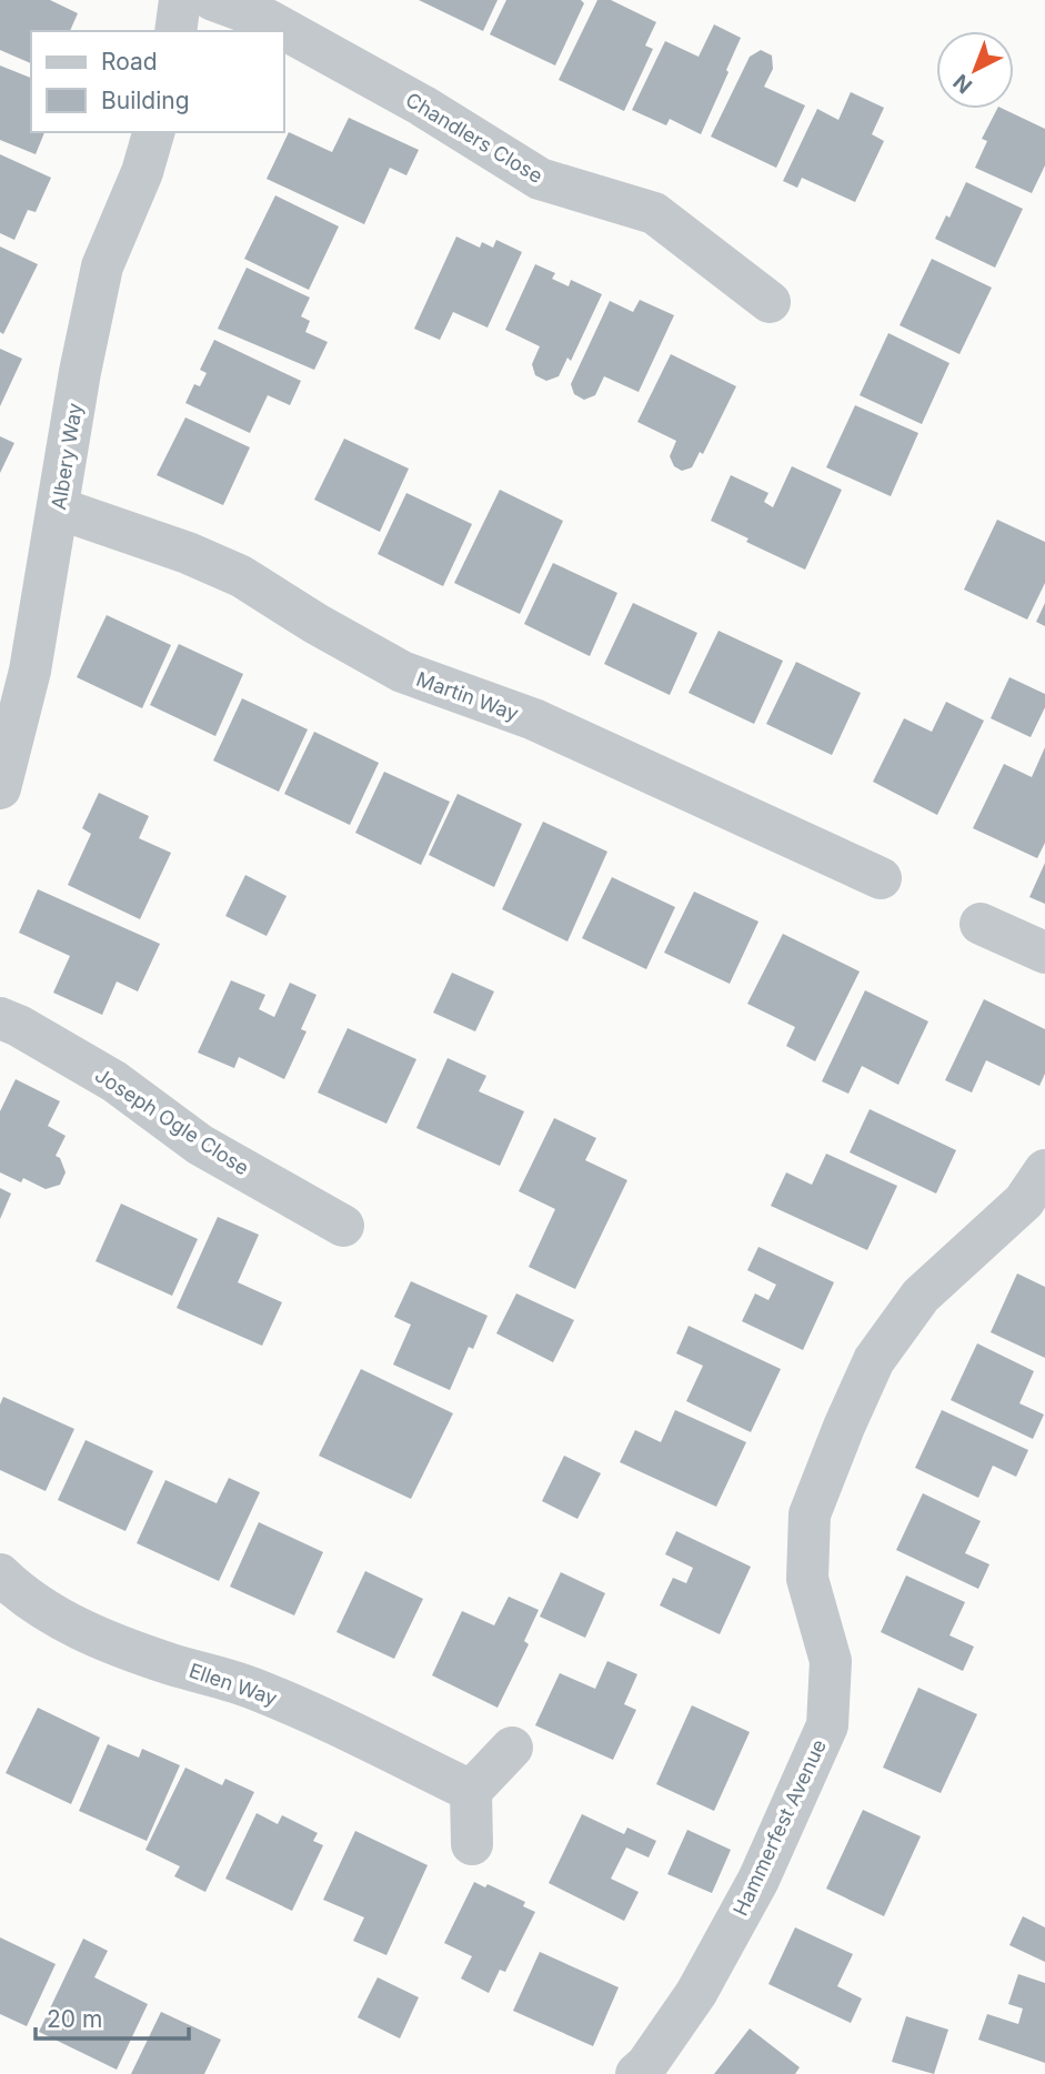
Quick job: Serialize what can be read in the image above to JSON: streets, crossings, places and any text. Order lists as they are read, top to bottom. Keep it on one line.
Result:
{"streets":{"street":["Chandlers Close","Albery Way","Martin Way","Joseph Ogle Close","Ellen Way","Hammerfest Avenue"]},"crossings":[["Albery Way","Martin Way"]],"legend":["Road","Building"],"scale_bar":"20 m","north":"bottom left"}
